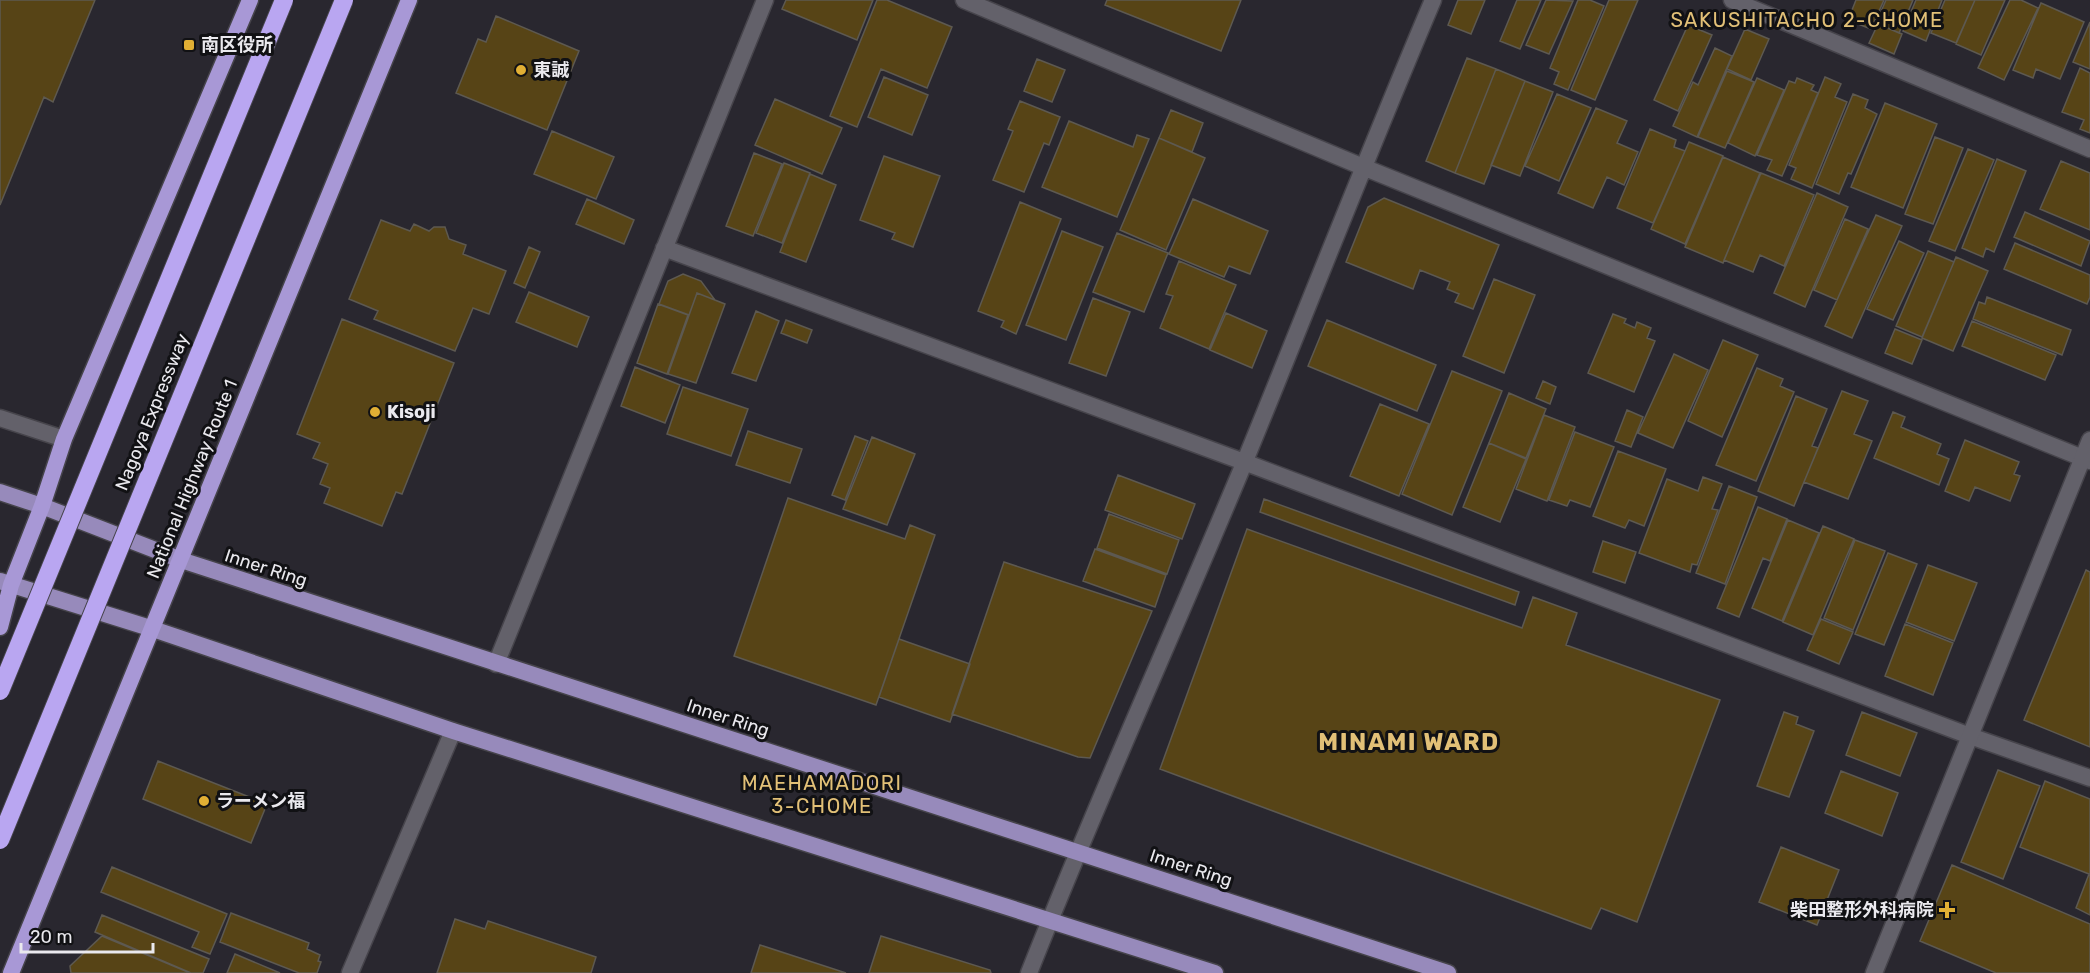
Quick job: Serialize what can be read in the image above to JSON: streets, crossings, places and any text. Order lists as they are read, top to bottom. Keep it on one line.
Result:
{"streets":{"highway":["Nagoya Expressway","National Highway Route 1"],"main road":["Inner Ring"]},"crossings":[["National Highway Route 1","Inner Ring"]],"districts":["SAKUSHITACHO 2-CHOME","MINAMI WARD","MAEHAMADORI 3-CHOME"],"places":{"transit":["南区役所"],"other":["東誠","Kisoji","ラーメン福"],"health":["柴田整形外科病院"]},"scale_bar":"20 m"}
